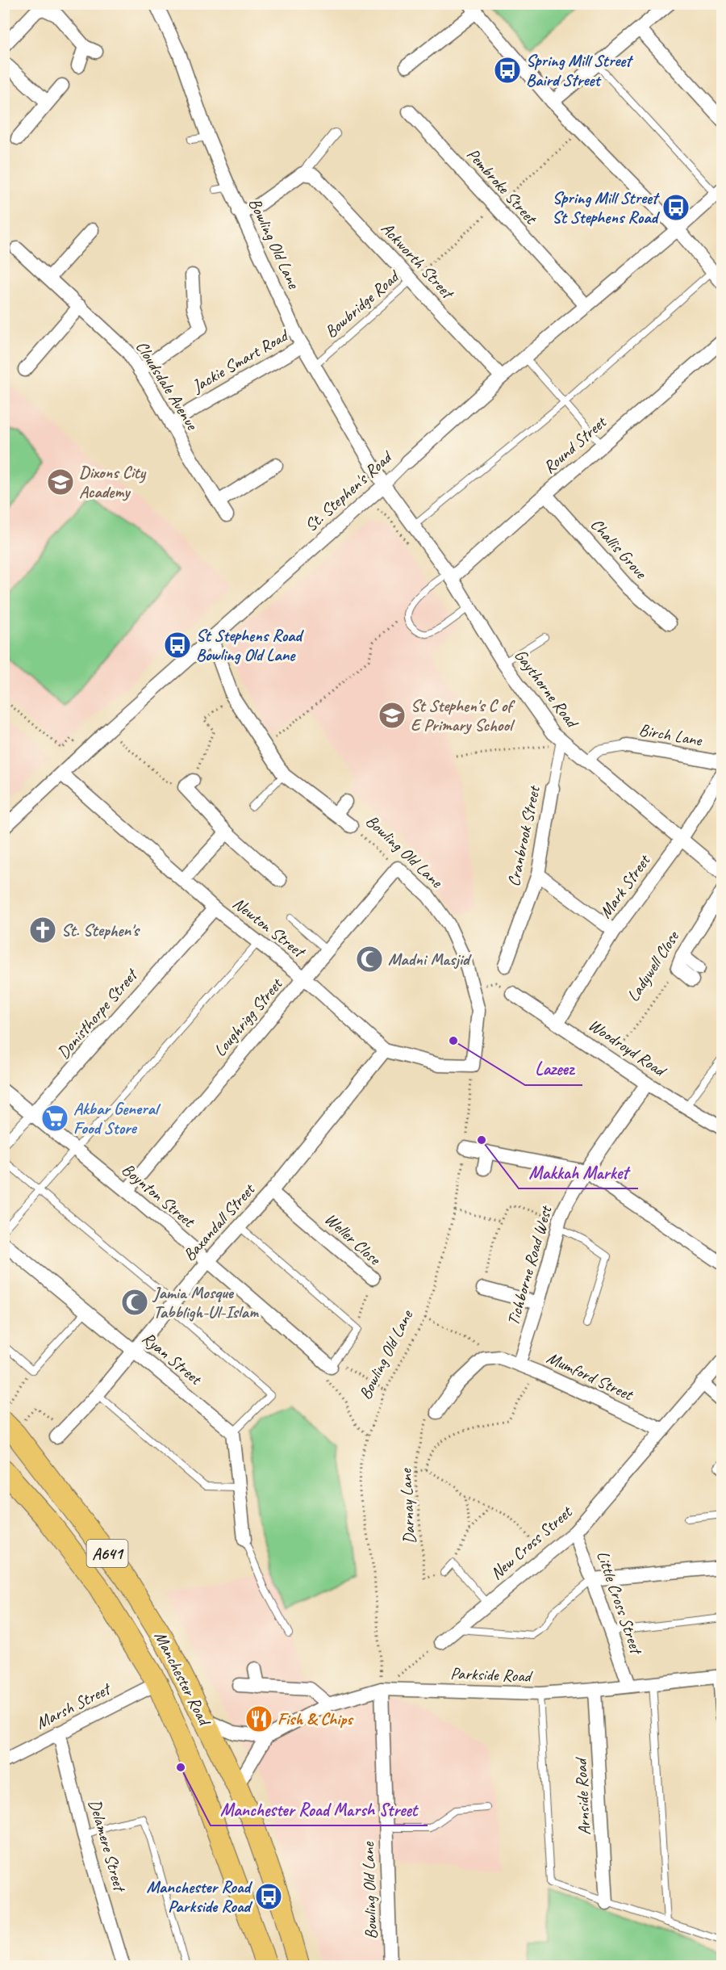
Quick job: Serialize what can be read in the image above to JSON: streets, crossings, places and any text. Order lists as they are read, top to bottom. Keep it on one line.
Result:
{"streets":{"main road":["A641","Manchester Road"],"street":["Pembroke Street","Bowling Old Lane","Ackworth Street","Jackie Smart Road","Cloudsdale Avenue","Round Street","St. Stephen's Road","Challis Grove","Gaythorne Road","Birch Lane","Cranbrook Street","Mark Street","Newton Street","Ladywell Close","Donisthorpe Street","Loughrigg Street","Woodroyd Road","Boynton Street","Baxandall Street","Weller Close","Tichborne Road West","Ryan Street","Mumford Street","New Cross Street","Little Cross Street","Parkside Road","Marsh Street","Arnside Road","Delamere Street"],"lane":["Bowbridge Road"],"path":["Darnay Lane"]},"crossings":[["Pembroke Street","Bowbridge Road"],["Pembroke Street","St. Stephen's Road"],["Bowling Old Lane","Bowbridge Road"],["Bowling Old Lane","Jackie Smart Road"],["Bowling Old Lane","St. Stephen's Road"],["Bowling Old Lane","Gaythorne Road"],["Bowling Old Lane","Newton Street"],["Bowling Old Lane","Loughrigg Street"],["Bowling Old Lane","Parkside Road"],["Ackworth Street","Bowbridge Road"],["Ackworth Street","St. Stephen's Road"],["Jackie Smart Road","Cloudsdale Avenue"],["Round Street","Challis Grove"],["Round Street","Gaythorne Road"],["St. Stephen's Road","Gaythorne Road"],["St. Stephen's Road","Newton Street"],["Gaythorne Road","Birch Lane"],["Gaythorne Road","Cranbrook Street"],["Gaythorne Road","Mark Street"],["Mark Street","Woodroyd Road"],["Newton Street","Donisthorpe Street"],["Newton Street","Loughrigg Street"],["Newton Street","Baxandall Street"],["Ladywell Close","Woodroyd Road"],["Donisthorpe Street","Boynton Street"],["Loughrigg Street","Boynton Street"],["Woodroyd Road","Tichborne Road West"],["Boynton Street","Baxandall Street"],["Baxandall Street","Weller Close"],["Baxandall Street","Ryan Street"],["Tichborne Road West","Mumford Street"],["Mumford Street","New Cross Street"],["New Cross Street","Little Cross Street"],["Little Cross Street","Parkside Road"],["Parkside Road","Arnside Road"],["Manchester Road","Marsh Street"],["Marsh Street","Delamere Street"]],"places":{"bus stop":["Spring Mill Street Baird Street","Spring Mill Street St Stephens Road","St Stephens Road Bowling Old Lane","Manchester Road Parkside Road"],"school or university":["Dixons City Academy","St Stephen's C of E Primary School"],"church":["St. Stephen's"],"mosque":["Madni Masjid","Jamia Mosque Tabbligh-Ul-Islam"],"other":["Lazeez","Makkah Market","Manchester Road Marsh Street"],"supermarket":["Akbar General Food Store"],"restaurant":["Fish & Chips"]}}
